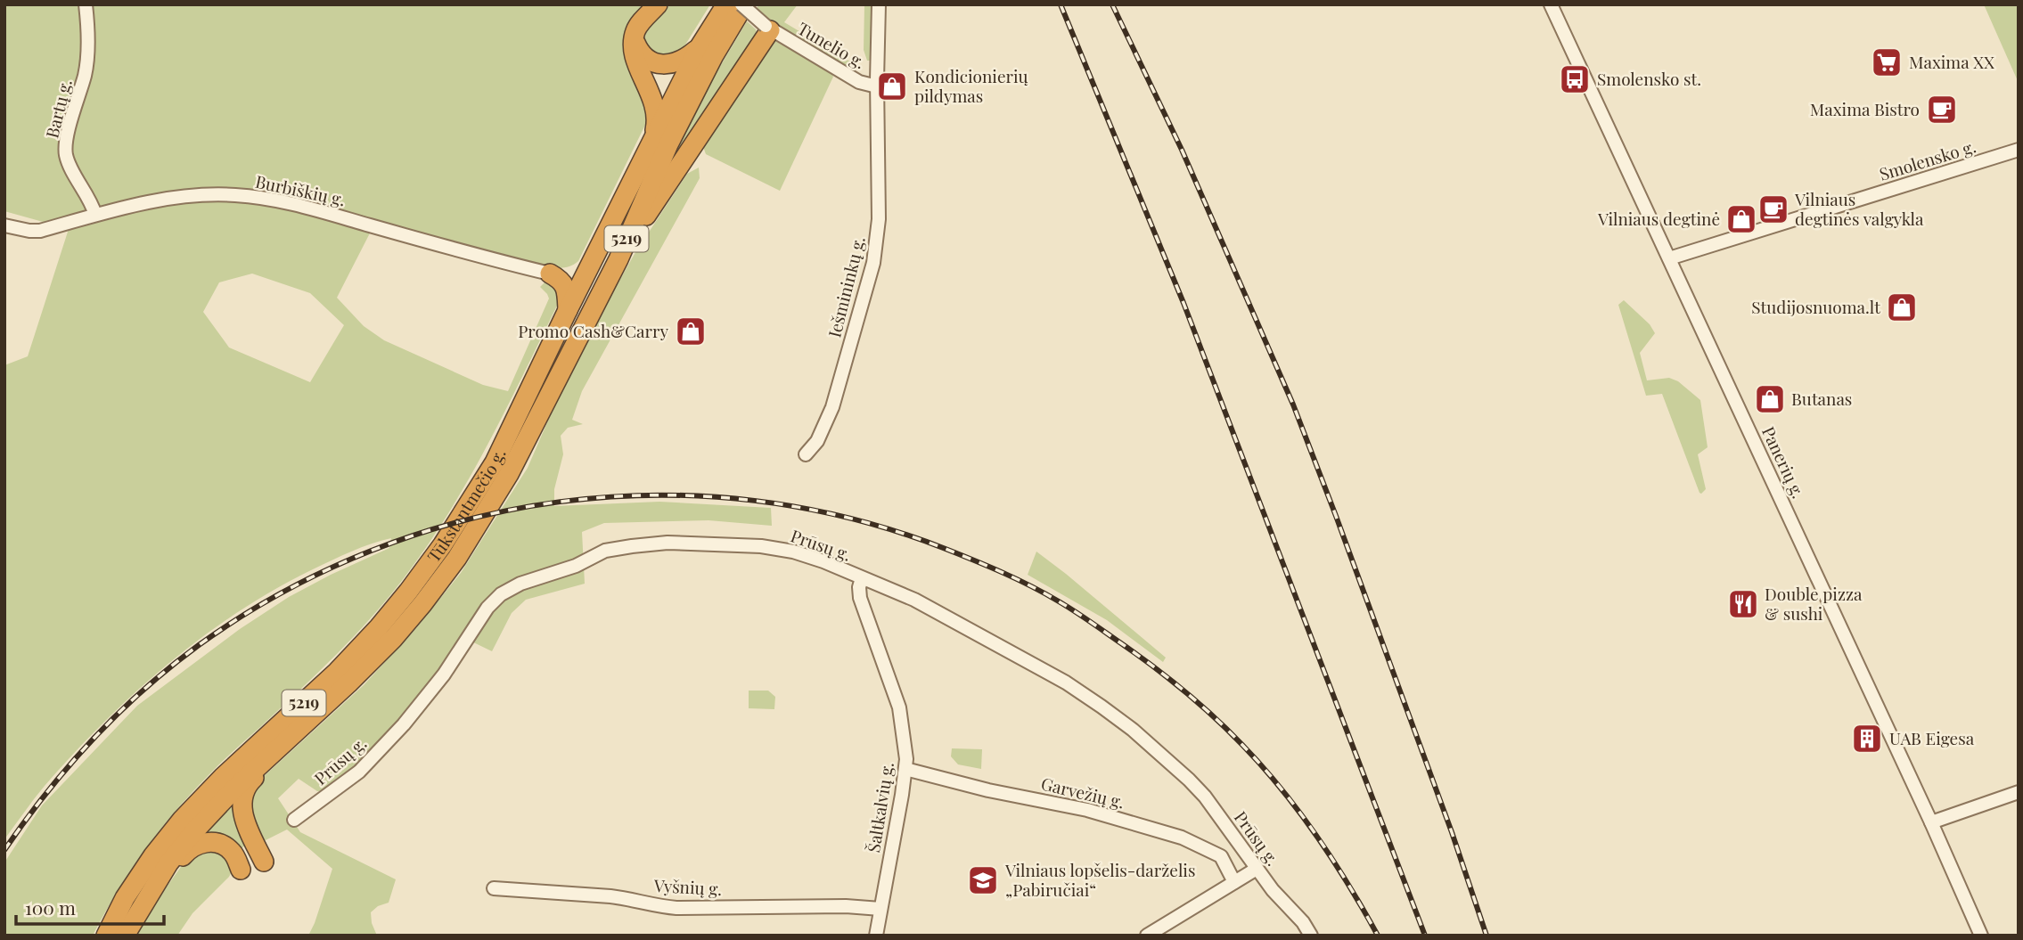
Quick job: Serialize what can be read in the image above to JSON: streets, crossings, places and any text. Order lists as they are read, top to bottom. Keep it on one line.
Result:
{"streets":{"highway":["5219","Tūkstantmečio g."],"street":["Tunelio g.","Bartų g.","Smolensko g.","Burbiškių g.","Iešmininkų g.","Panerių g.","Prūsų g.","Garvežių g.","Šaltkalvių g.","Vyšnių g."]},"crossings":[["Tunelio g.","Iešmininkų g."],["Tunelio g.","Tūkstantmečio g."],["Bartų g.","Burbiškių g."],["Smolensko g.","Panerių g."],["Prūsų g.","Šaltkalvių g."],["Garvežių g.","Šaltkalvių g."],["Šaltkalvių g.","Vyšnių g."]],"places":{"supermarket":["Maxima XX"],"bus stop":["Smolensko st."],"shop":["Kondicionierių pildymas","Vilniaus degtinė","Studijosnuoma.lt","Promo Cash&Carry","Butanas"],"cafe":["Maxima Bistro","Vilniaus degtinės valgykla"],"restaurant":["Double pizza & sushi"],"building":["UAB Eigesa"],"school or university":["Vilniaus lopšelis-darželis „Pabiručiai“"]},"scale_bar":"100 m"}
